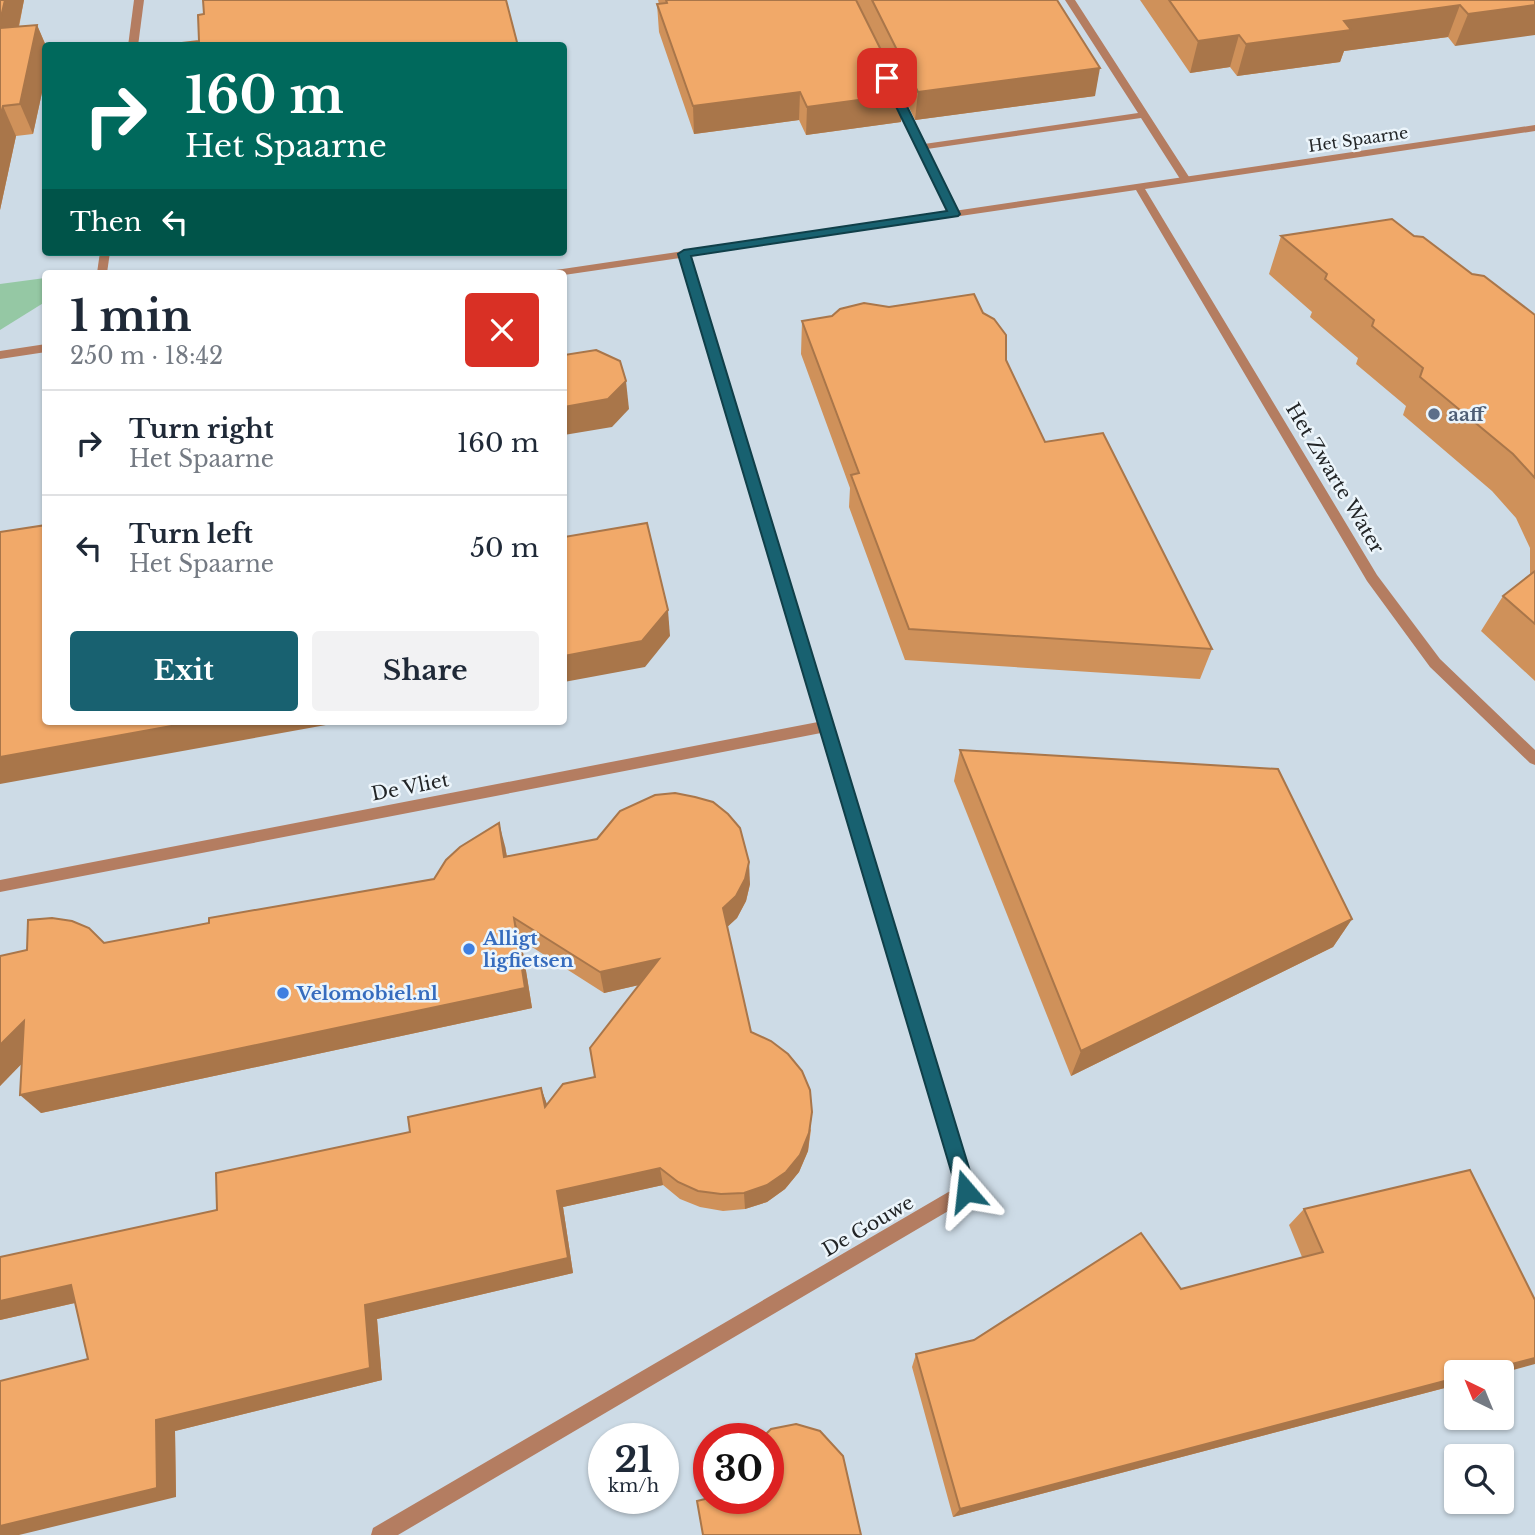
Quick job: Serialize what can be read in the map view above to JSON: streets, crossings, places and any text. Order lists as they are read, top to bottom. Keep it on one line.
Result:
{"streets":{"street":["Het Spaarne","Het Zwarte Water","De Vliet","De Gouwe"]},"crossings":[["Het Spaarne","Het Zwarte Water"],["Het Spaarne","De Gouwe"],["De Vliet","De Gouwe"]],"places":["aaff","Alligt ligfietsen","Velomobiel.nl"],"north":"top left","page":{"turn":["160 m","Het Spaarne"],"then":"Then","heading":["1 min","250 m · 18:42"],"list":[{"name":"Turn right","note":"Het Spaarne","value":"160 m"},{"name":"Turn left","note":"Het Spaarne","value":"50 m"}],"buttons":["Exit","Share"],"speed":"21 km/h","limit":"30"}}
